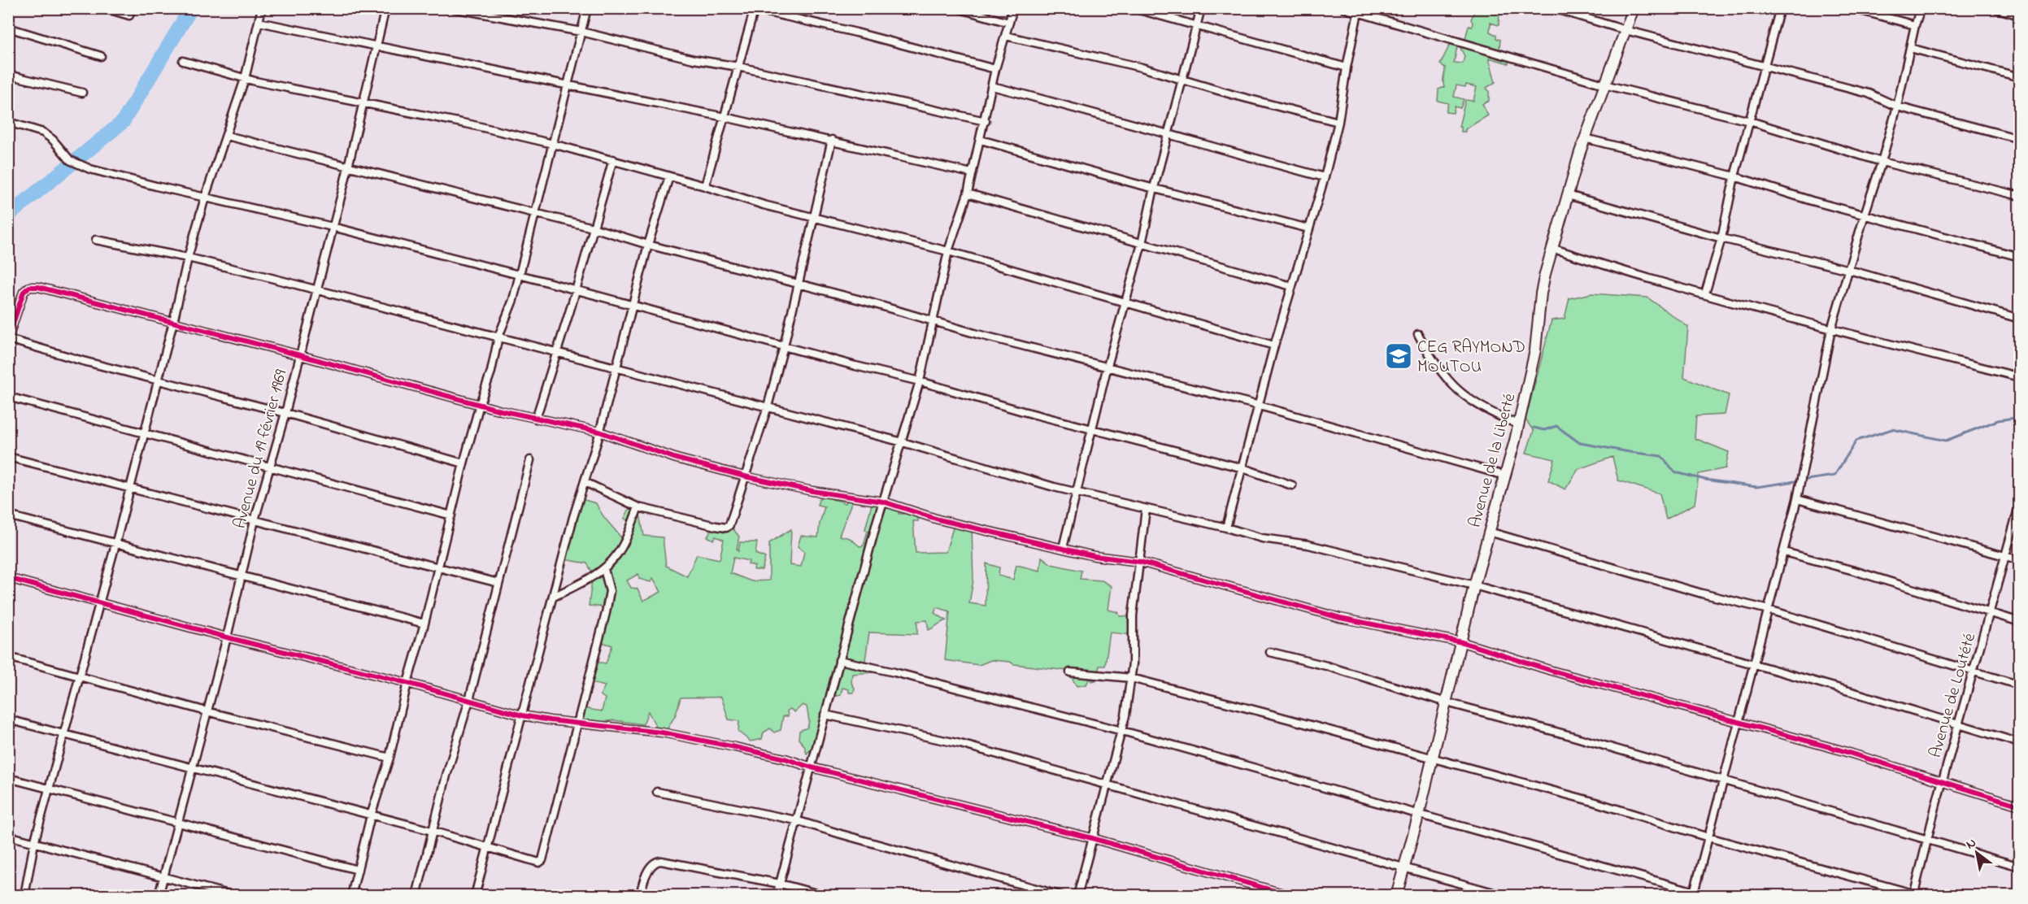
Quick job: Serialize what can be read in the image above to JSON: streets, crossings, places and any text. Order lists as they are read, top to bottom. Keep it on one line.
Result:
{"streets":{"street":["Avenue du 19 février 1969","Avenue de la Liberté","Avenue de Loutété"]},"places":{"school or university":["CEG RAYMOND MOUTOU"]},"north":"top left"}
